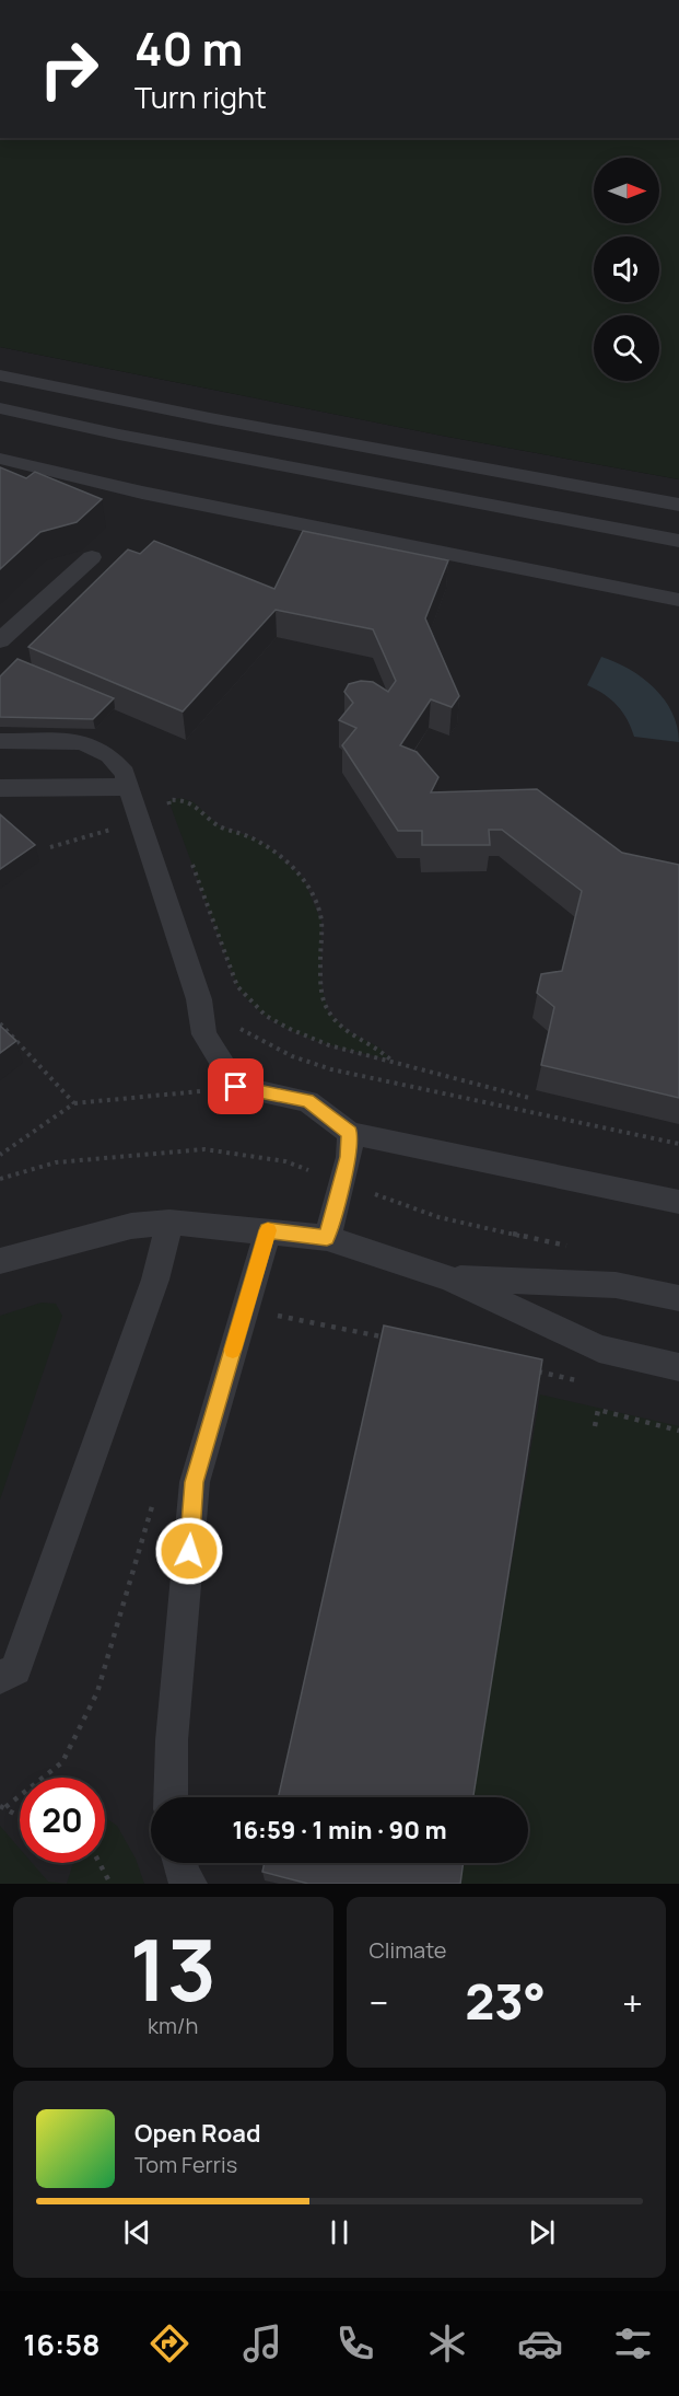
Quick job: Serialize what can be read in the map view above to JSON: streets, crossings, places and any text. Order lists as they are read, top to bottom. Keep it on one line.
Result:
{"north":"right","page":{"turn":["40 m","Turn right"],"limit":"20","trip":"16:59 · 1 min · 90 m","tile":[["13","km/h"],"Climate"],"heat":["−","23°","+"],"song":["Open Road","Tom Ferris"],"tabs":"16:58"}}
